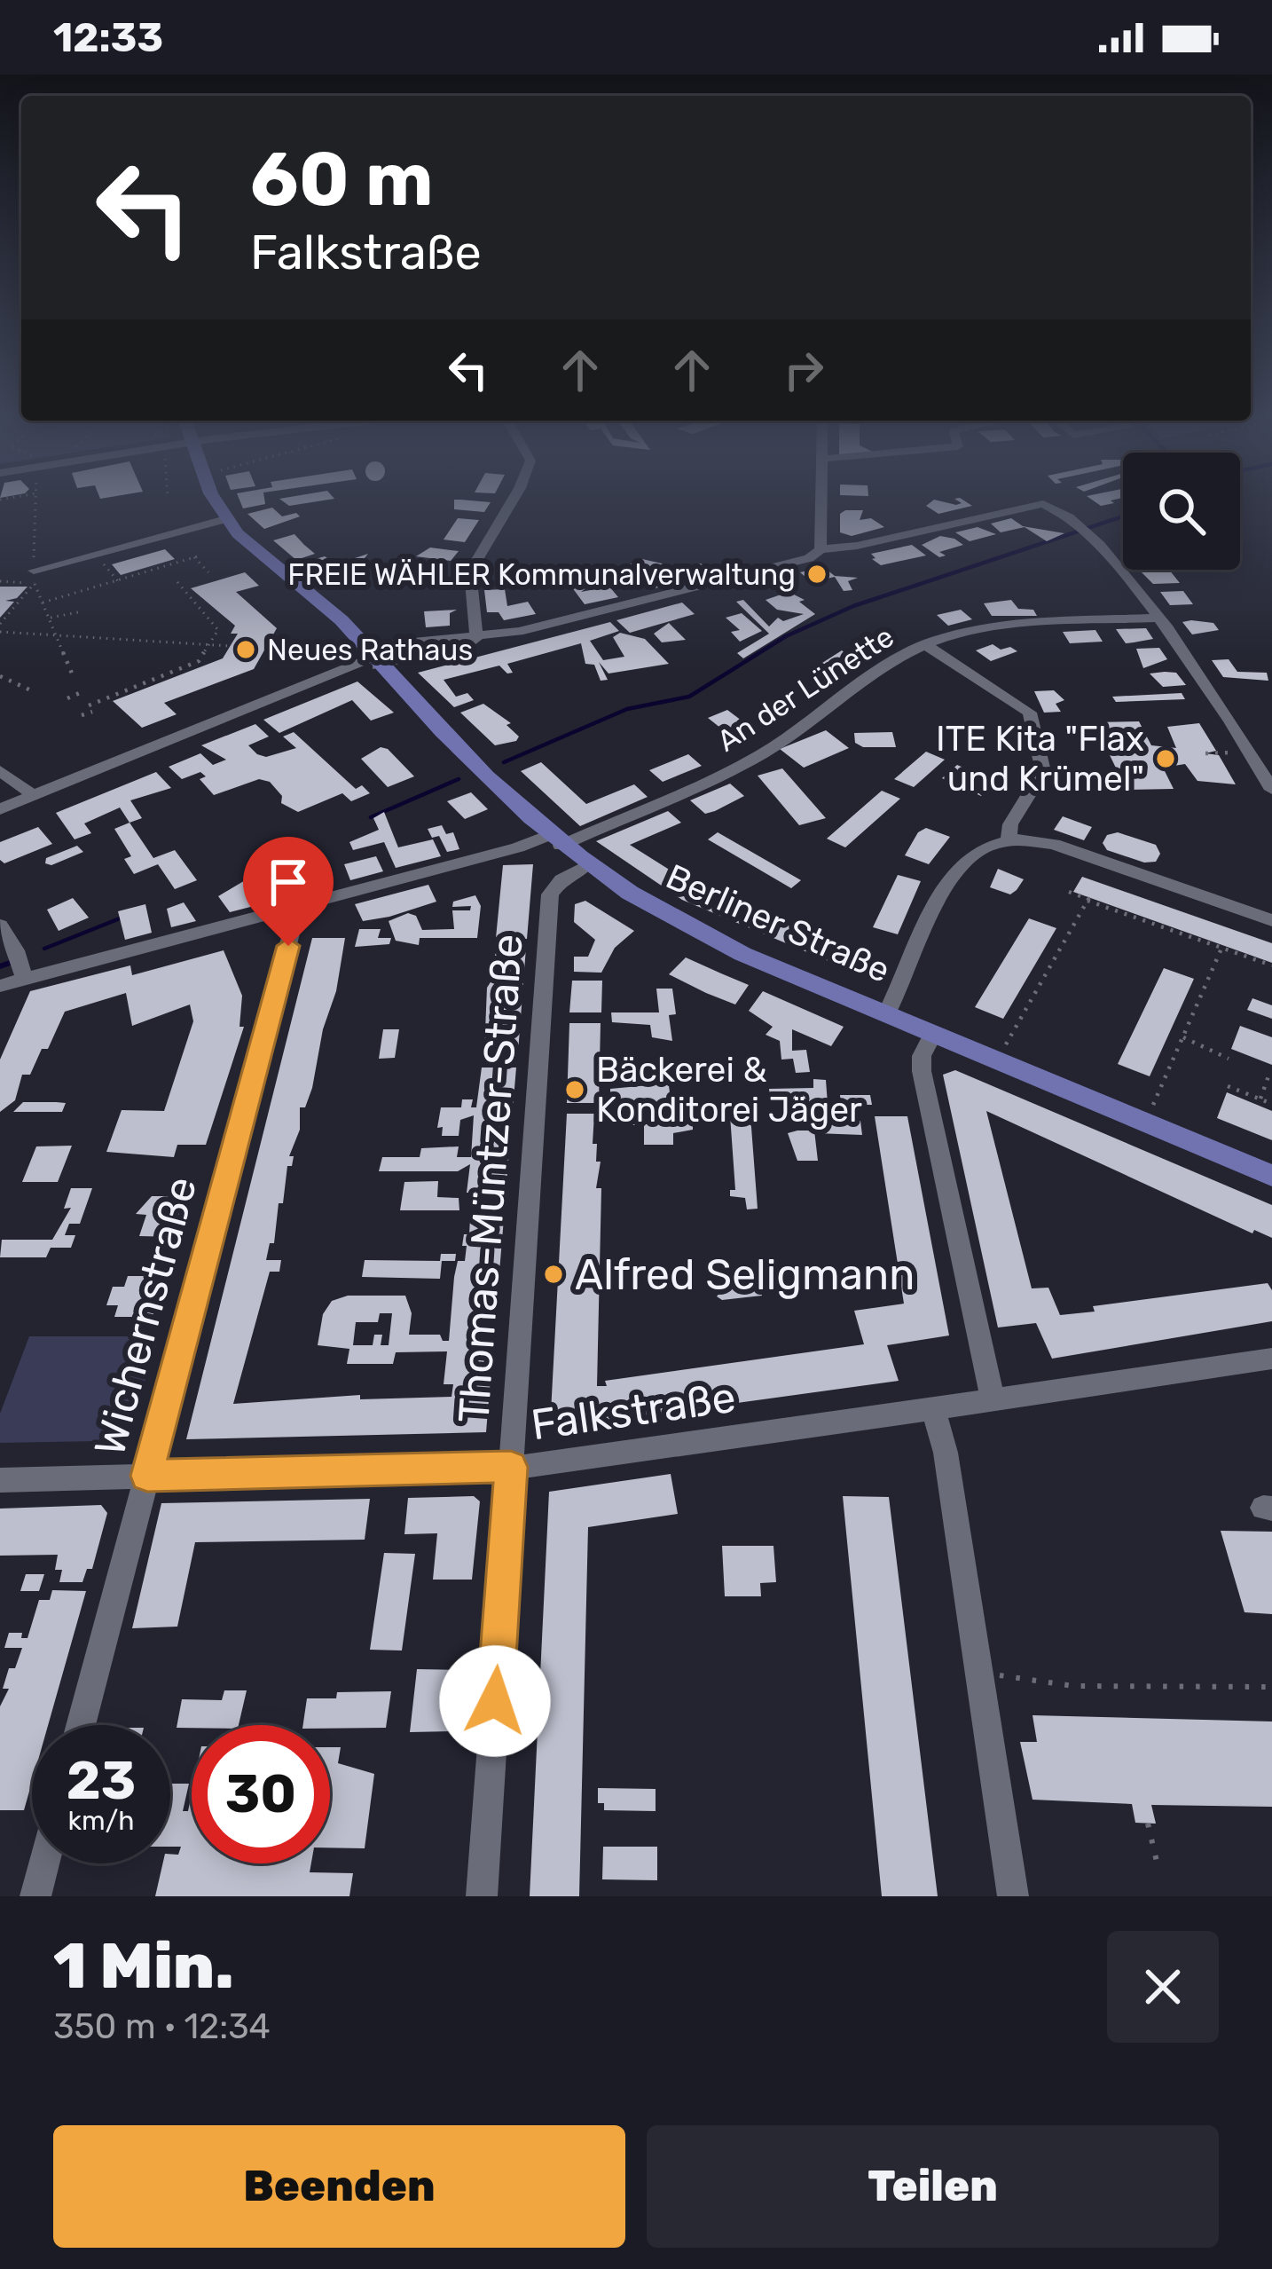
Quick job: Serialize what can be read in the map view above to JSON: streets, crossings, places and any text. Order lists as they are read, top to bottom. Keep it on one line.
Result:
{"streets":{"main road":["Berliner Straße"],"street":["An der Lünette","Thomas-Müntzer-Straße","Wichernstraße","Falkstraße"]},"crossings":[["An der Lünette","Berliner Straße"],["An der Lünette","Wichernstraße"],["Berliner Straße","Thomas-Müntzer-Straße"],["Thomas-Müntzer-Straße","Falkstraße"],["Wichernstraße","Falkstraße"]],"places":["FREIE WÄHLER Kommunalverwaltung","Neues Rathaus","ITE Kita \"Flax und Krümel\"","Bäckerei & Konditorei Jäger","Alfred Seligmann"],"page":{"status":"12:33","turn":["60 m","Falkstraße"],"speed":"23 km/h","limit":"30","heading":["1 Min.","350 m · 12:34"],"buttons":["Beenden","Teilen"]}}
